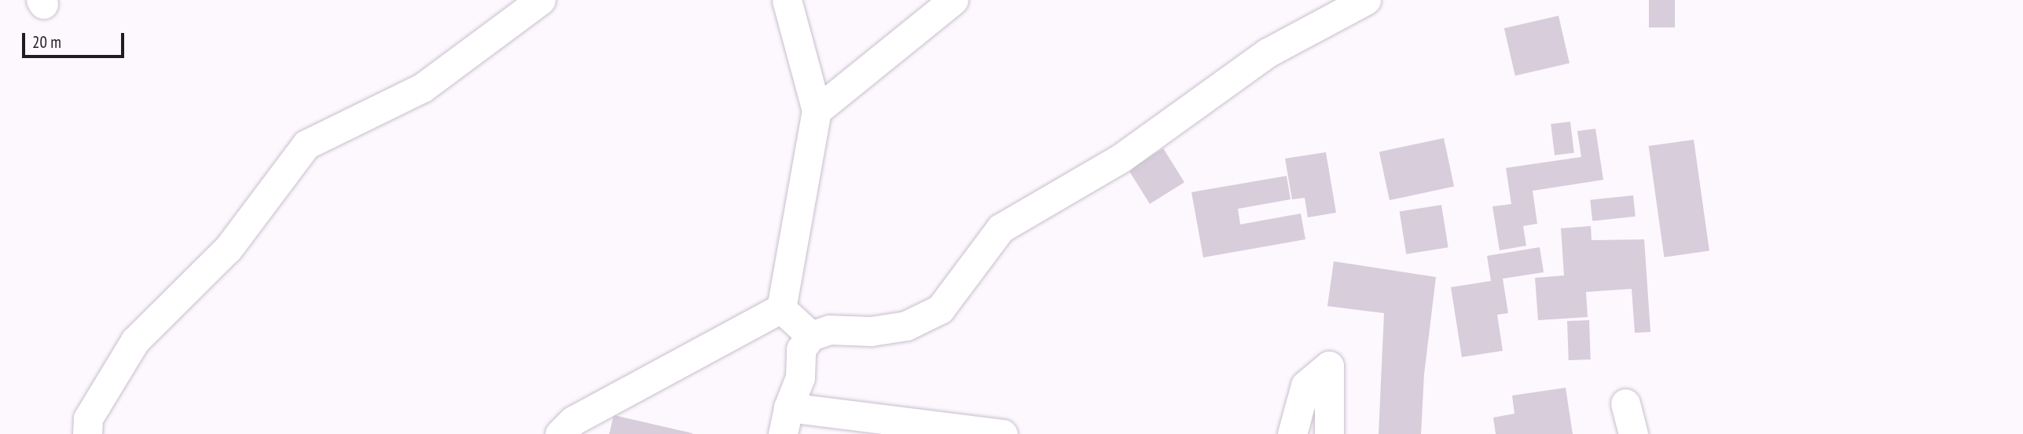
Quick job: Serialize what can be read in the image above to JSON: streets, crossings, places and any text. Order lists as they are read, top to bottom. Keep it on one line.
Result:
{"scale_bar":"20 m"}
